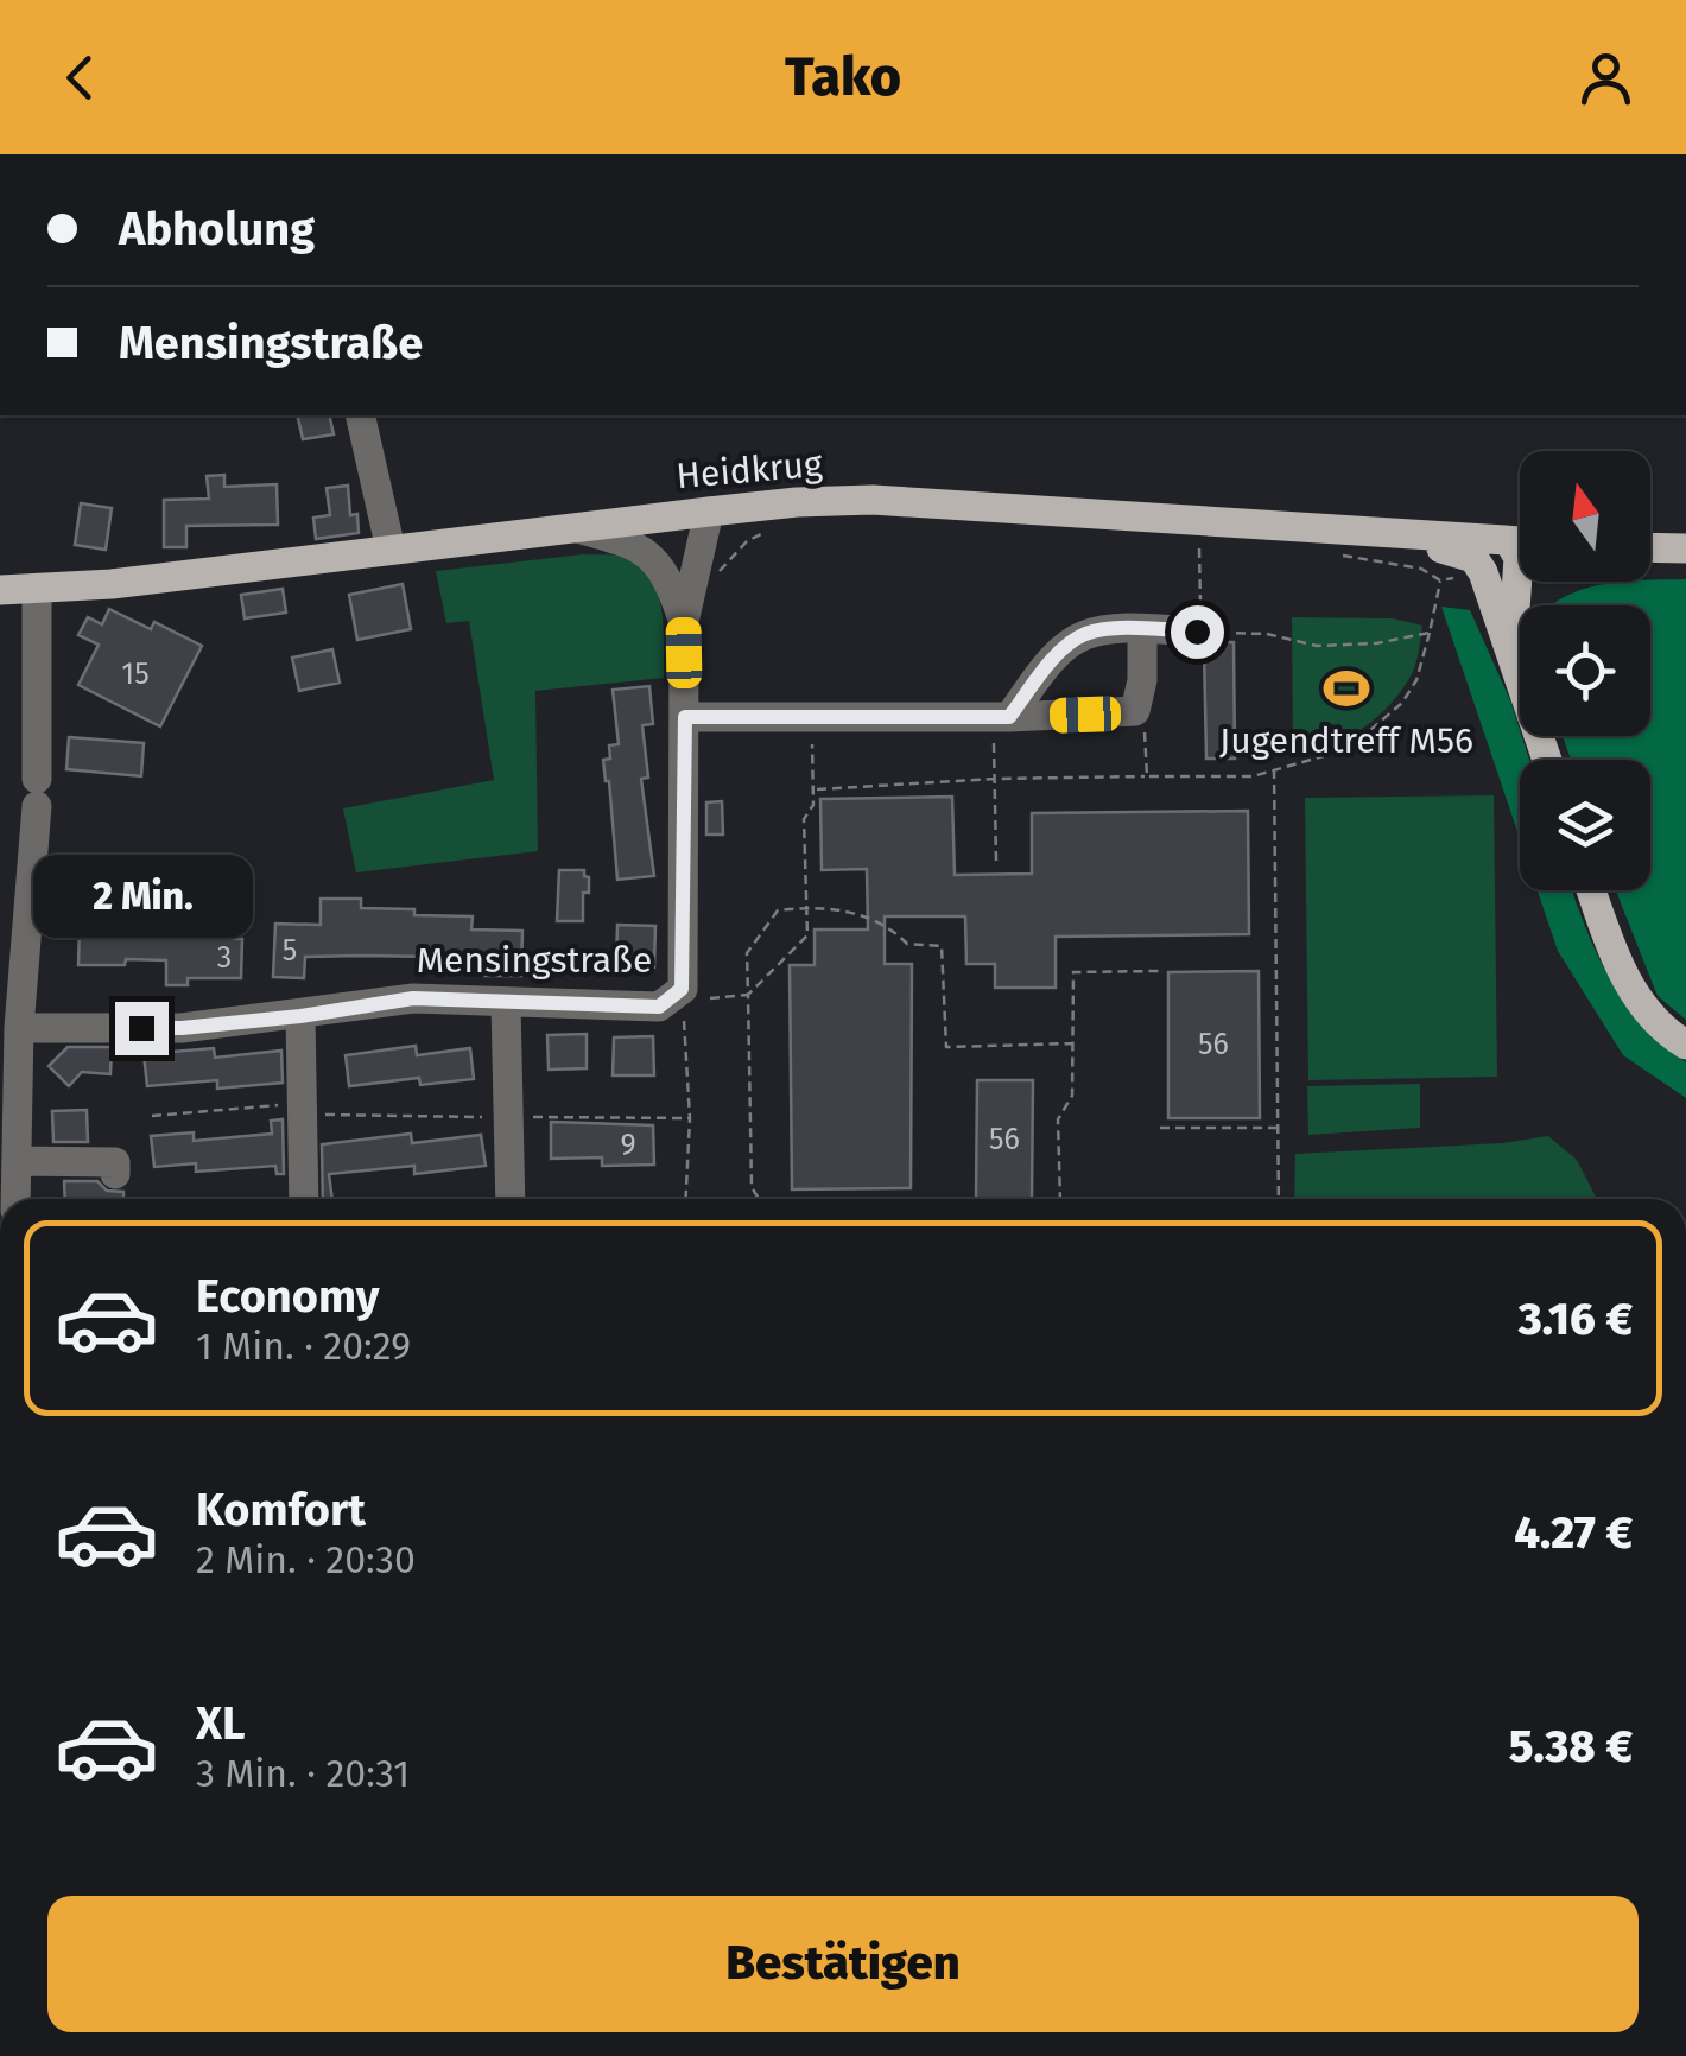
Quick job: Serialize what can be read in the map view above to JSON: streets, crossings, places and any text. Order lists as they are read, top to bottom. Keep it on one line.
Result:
{"streets":{"main road":["Heidkrug"],"street":["Mensingstraße"]},"crossings":[["Heidkrug","Mensingstraße"]],"places":{"sports":["Jugendtreff M56"]},"house_numbers":["15","5","3","56","56","9"],"north":"top","page":{"header":"Tako","banner":["Abholung","Mensingstraße"],"bubble":"2 Min.","list":[{"name":"Economy","note":"1 Min. · 20:29","value":"3.16 €"},{"name":"Komfort","note":"2 Min. · 20:30","value":"4.27 €"},{"name":"XL","note":"3 Min. · 20:31","value":"5.38 €"}],"buttons":"Bestätigen"}}
